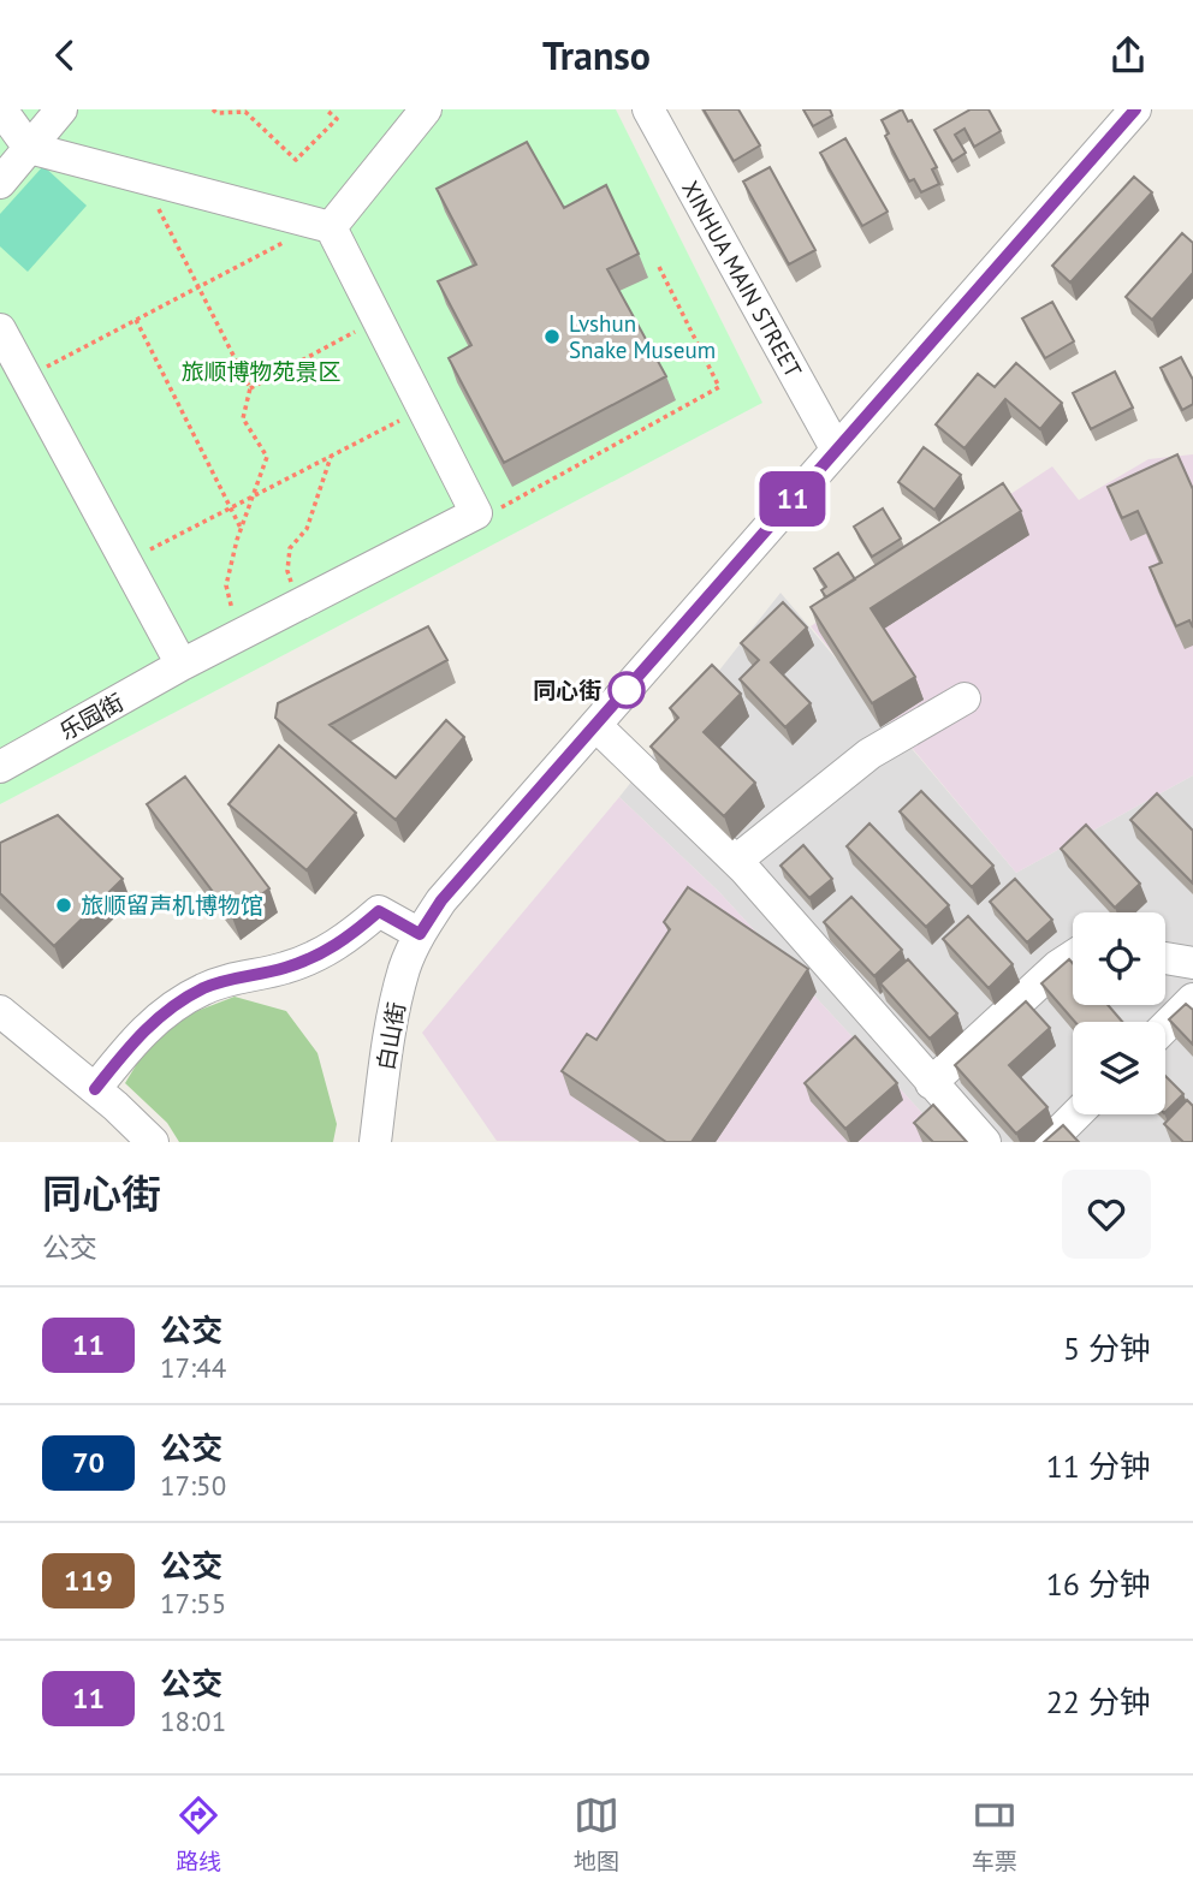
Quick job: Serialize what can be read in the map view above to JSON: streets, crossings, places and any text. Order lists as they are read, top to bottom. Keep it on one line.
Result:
{"streets":{"street":["XINHUA MAIN STREET","乐园街","白山街"]},"crossings":[["XINHUA MAIN STREET","白山街"]],"parks":["旅顺博物苑景区"],"places":["Lvshun Snake Museum","同心街","旅顺留声机博物馆"],"lines":["bus line 11"],"page":{"header":"Transo","on_map":"11","heading":["同心街","公交"],"list":[{"mark":"11","name":"公交","note":"17:44","value":"5 分钟"},{"mark":"70","name":"公交","note":"17:50","value":"11 分钟"},{"mark":"119","name":"公交","note":"17:55","value":"16 分钟"},{"mark":"11","name":"公交","note":"18:01","value":"22 分钟"}],"tabs":["路线","地图","车票"]}}
